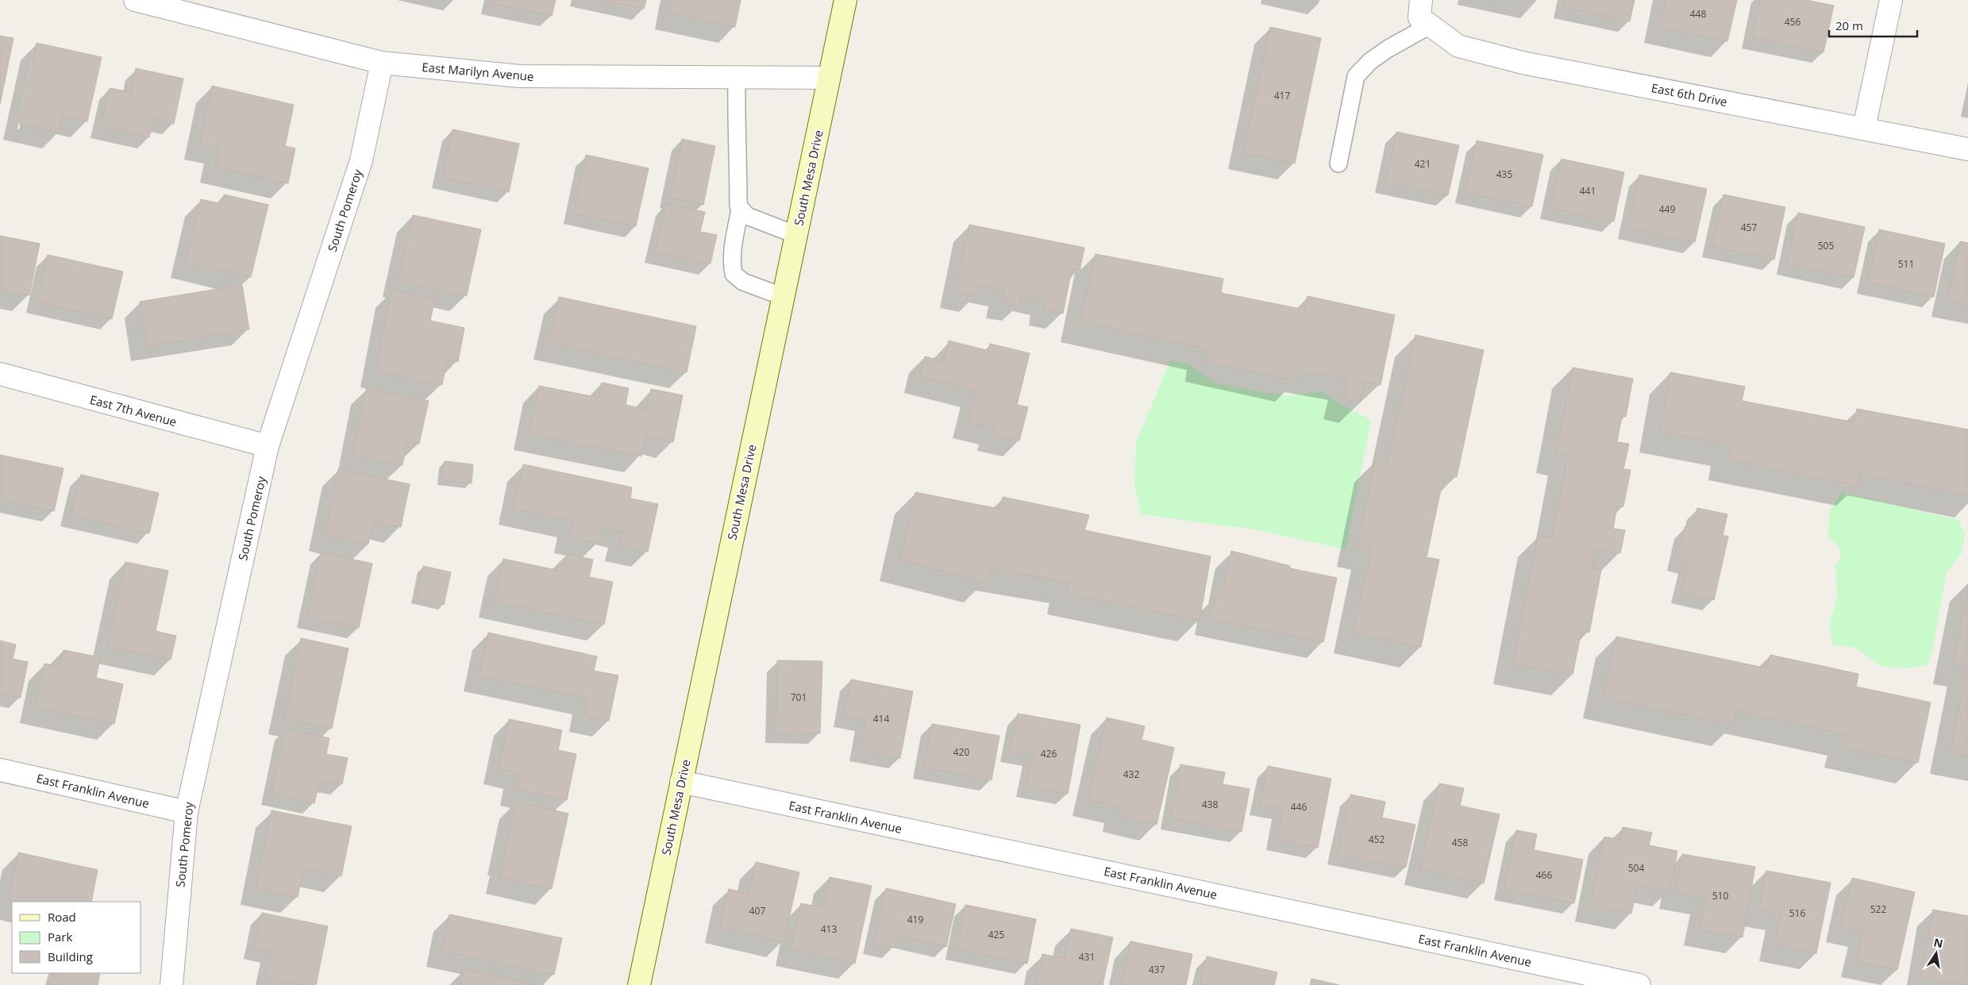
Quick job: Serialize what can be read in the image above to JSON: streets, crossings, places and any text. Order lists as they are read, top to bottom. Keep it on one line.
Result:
{"streets":{"main road":["South Mesa Drive"],"street":["East Marilyn Avenue","East 6th Drive","South Pomeroy","East 7th Avenue","East Franklin Avenue"]},"crossings":[["East Marilyn Avenue","South Mesa Drive"],["East Marilyn Avenue","South Pomeroy"],["South Mesa Drive","East Franklin Avenue"],["South Pomeroy","East 7th Avenue"],["South Pomeroy","East Franklin Avenue"]],"house_numbers":["448","456","417","421","435","441","449","457","505","511","701","414","420","426","432","438","446","452","458","504","466","510","522","407","516","419","413","425","431","437"],"legend":["Road","Park","Building"],"scale_bar":"20 m","north":"top"}
